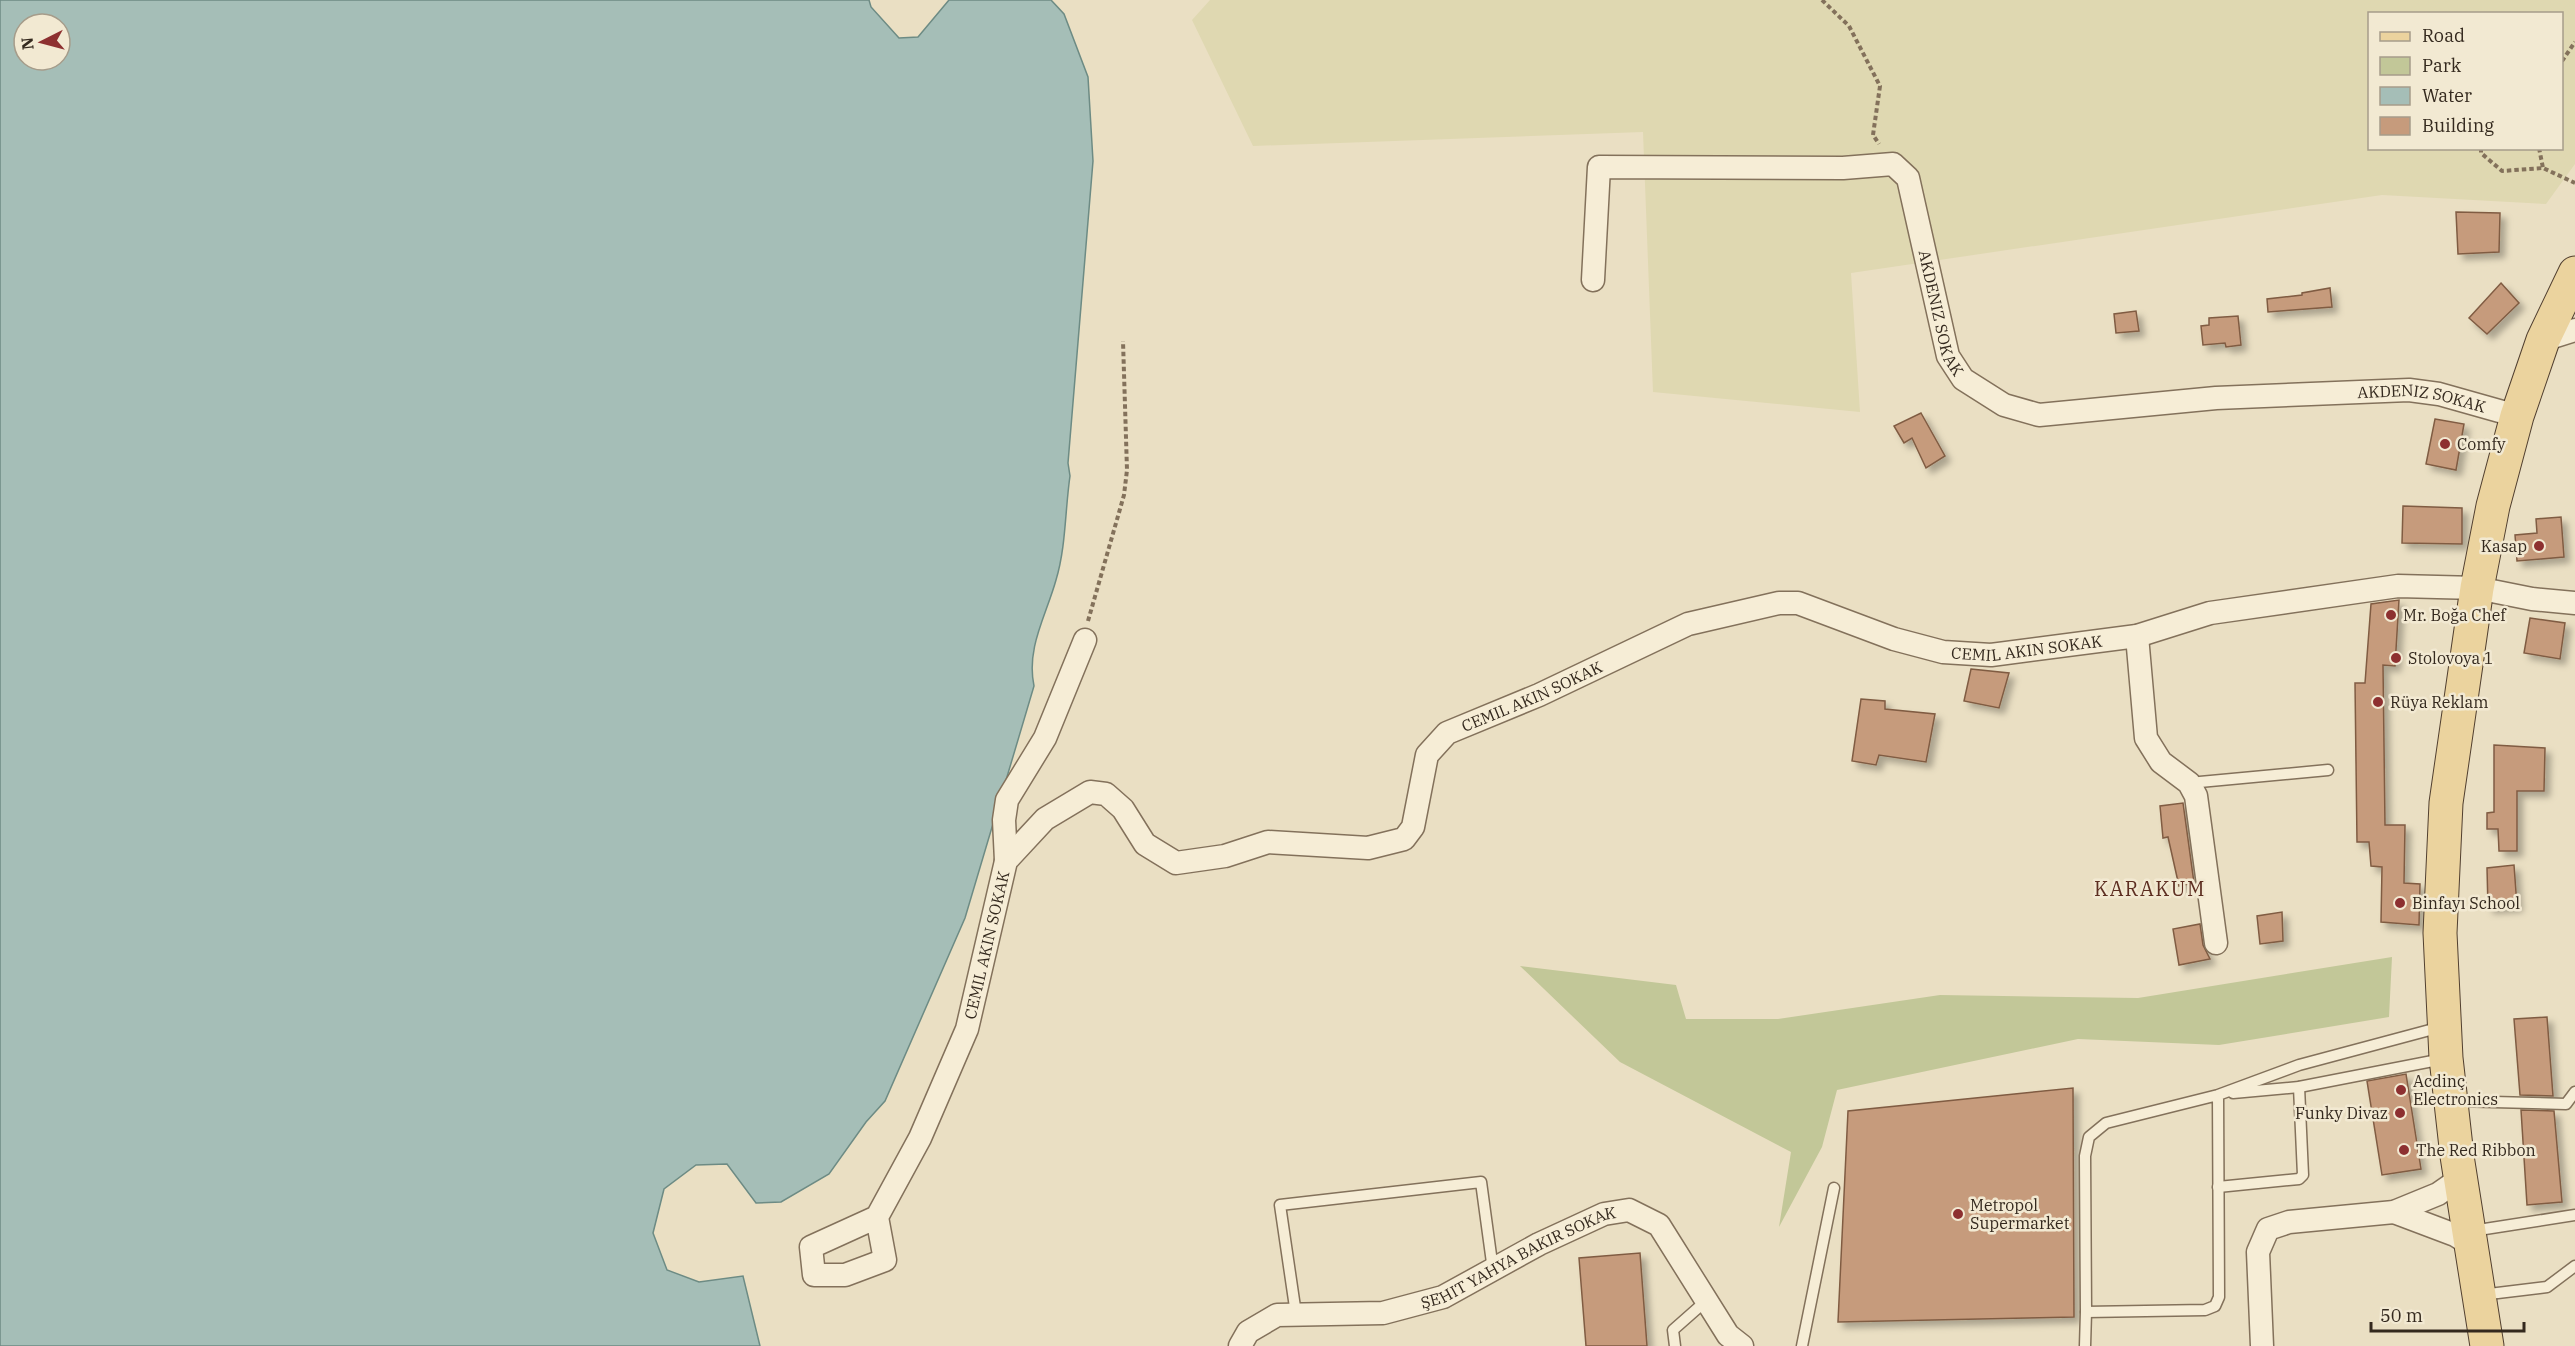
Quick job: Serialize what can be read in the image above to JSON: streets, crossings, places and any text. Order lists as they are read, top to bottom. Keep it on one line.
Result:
{"streets":{"street":["AKDENIZ SOKAK","CEMIL AKIN SOKAK"]},"districts":["KARAKUM"],"places":["Comfy","Kasap","Mr. Boğa Chef","Stolovoya 1","Rüya Reklam","Binfayı School","Acdinç Electronics","Funky Divaz","The Red Ribbon","Metropol Supermarket"],"legend":["Road","Park","Water","Building"],"scale_bar":"50 m","north":"left"}
